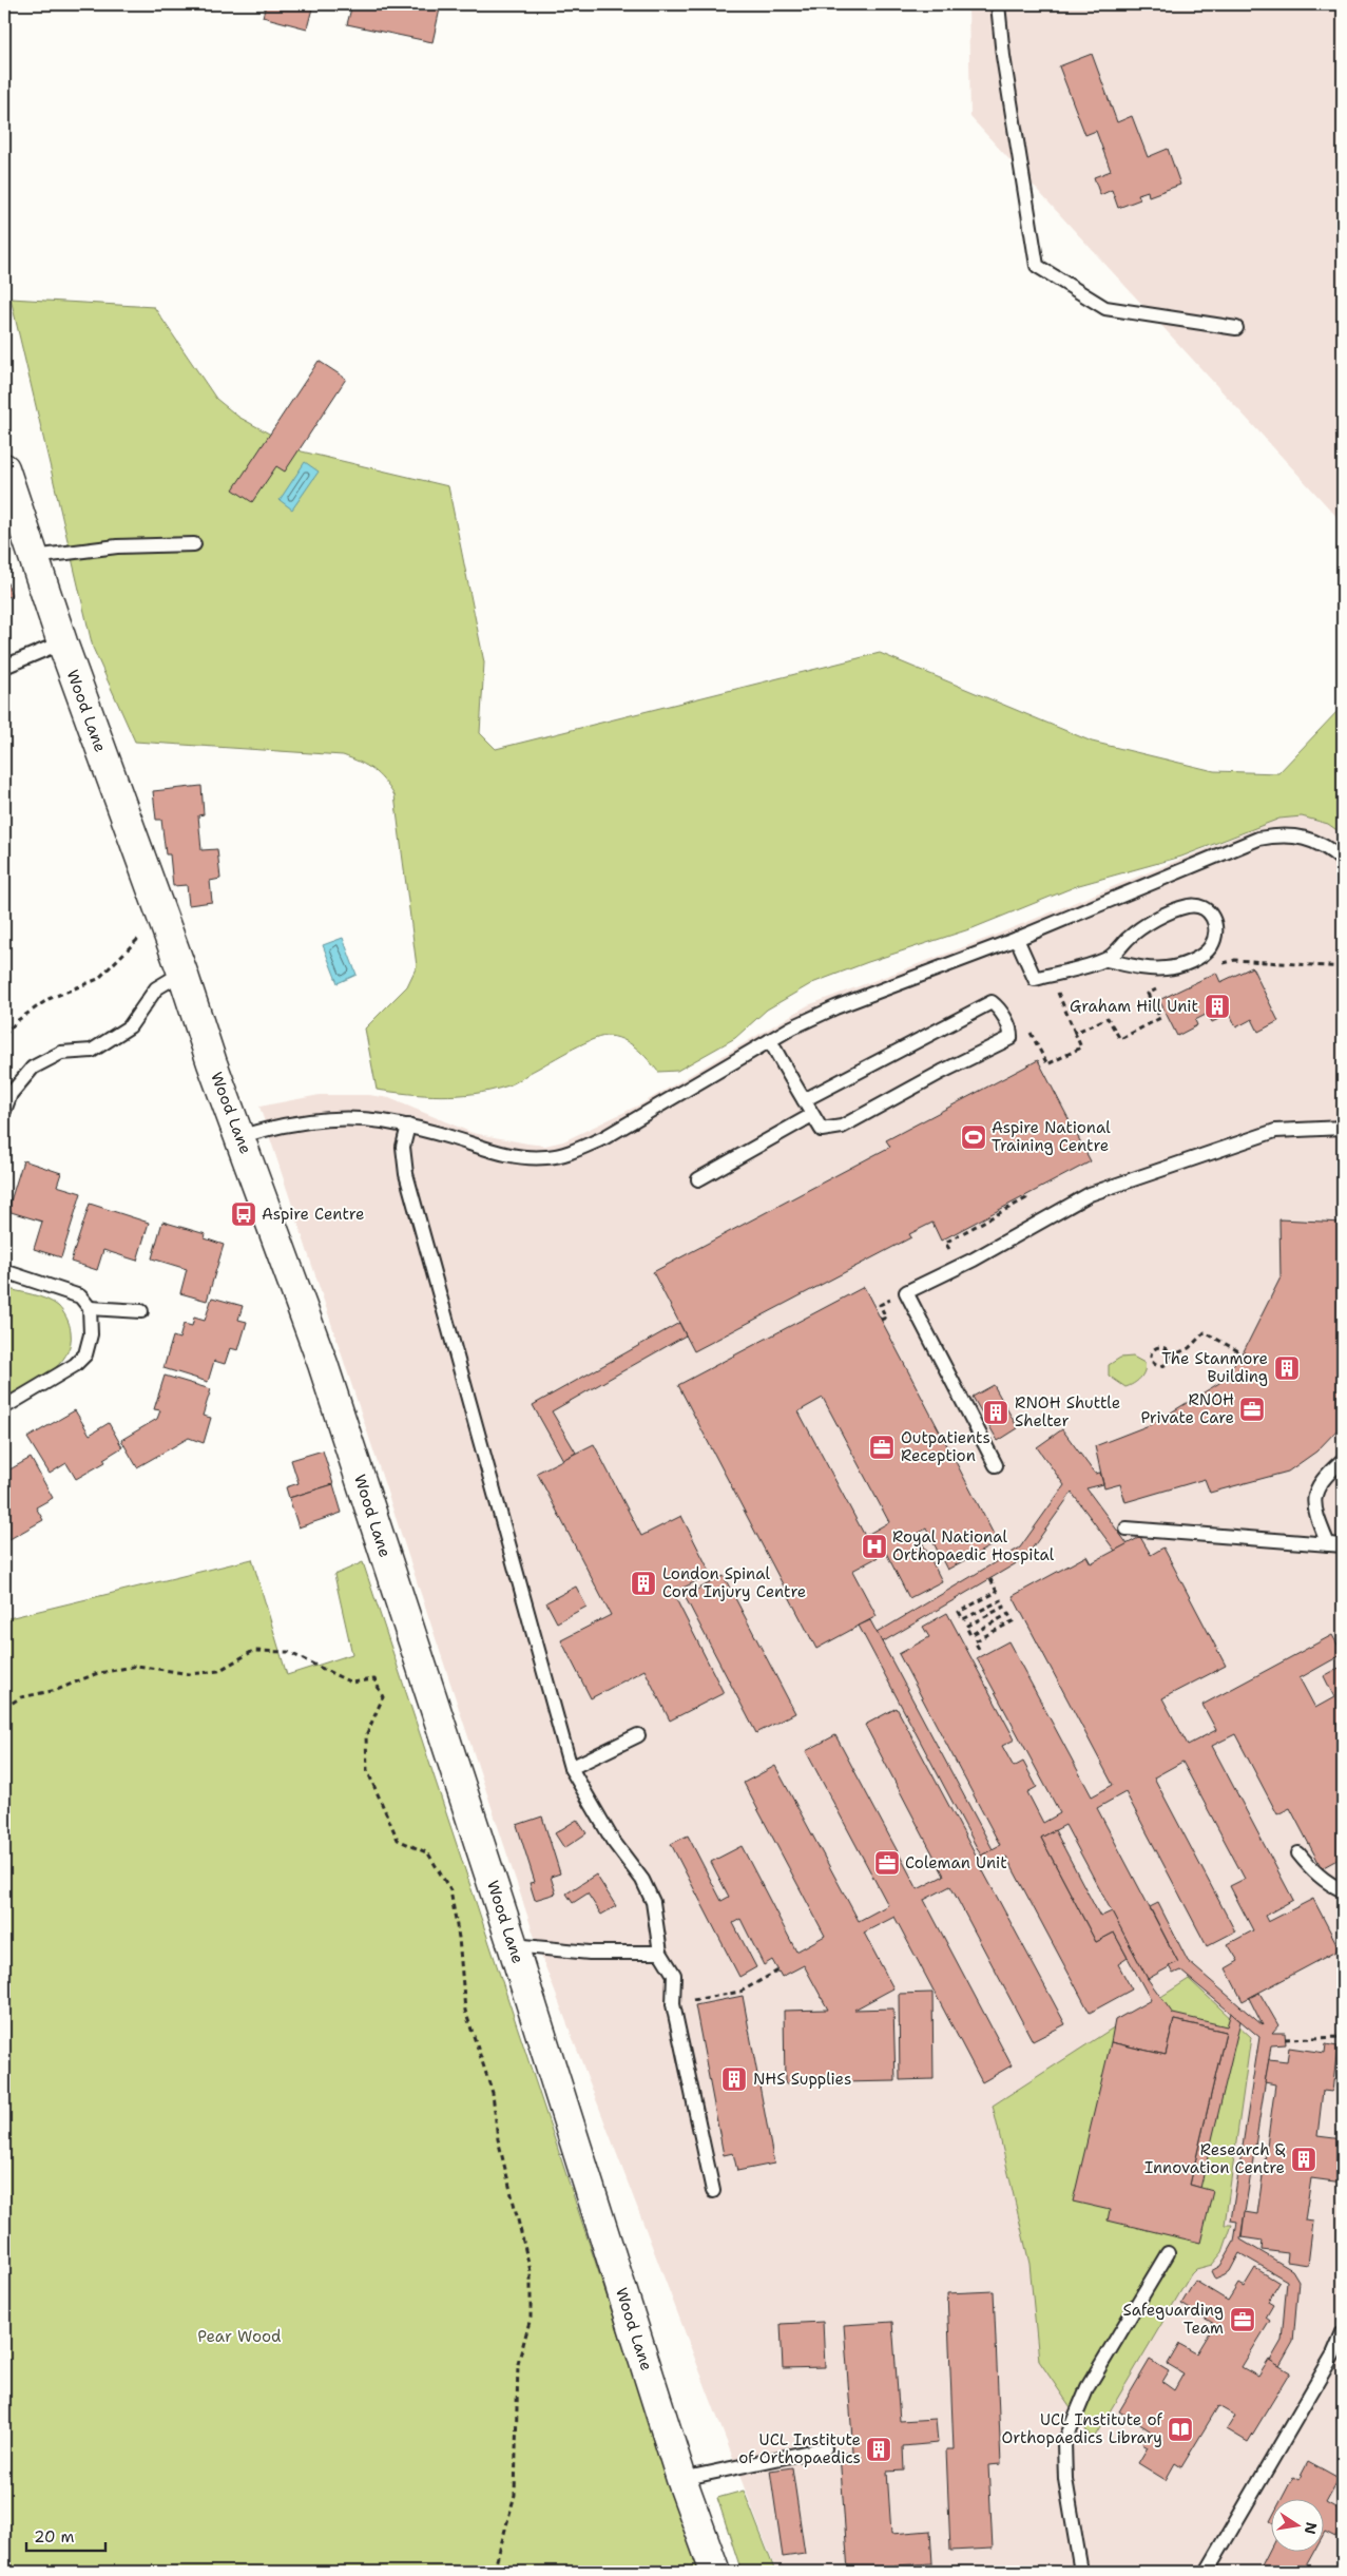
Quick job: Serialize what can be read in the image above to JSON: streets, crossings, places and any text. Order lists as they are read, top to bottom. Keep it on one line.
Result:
{"streets":{"street":["Wood Lane"]},"parks":["Pear Wood"],"places":{"building":["Graham Hill Unit","The Stanmore Building","RNOH Shuttle Shelter","London Spinal Cord Injury Centre","NHS Supplies","Research & Innovation Centre","UCL Institute of Orthopaedics"],"sports":["Aspire National Training Centre"],"bus stop":["Aspire Centre"],"office":["RNOH Private Care","Outpatients Reception","Coleman Unit","Safeguarding Team"],"hospital":["Royal National Orthopaedic Hospital"],"library":["UCL Institute of Orthopaedics Library"]},"scale_bar":"20 m","north":"right"}
